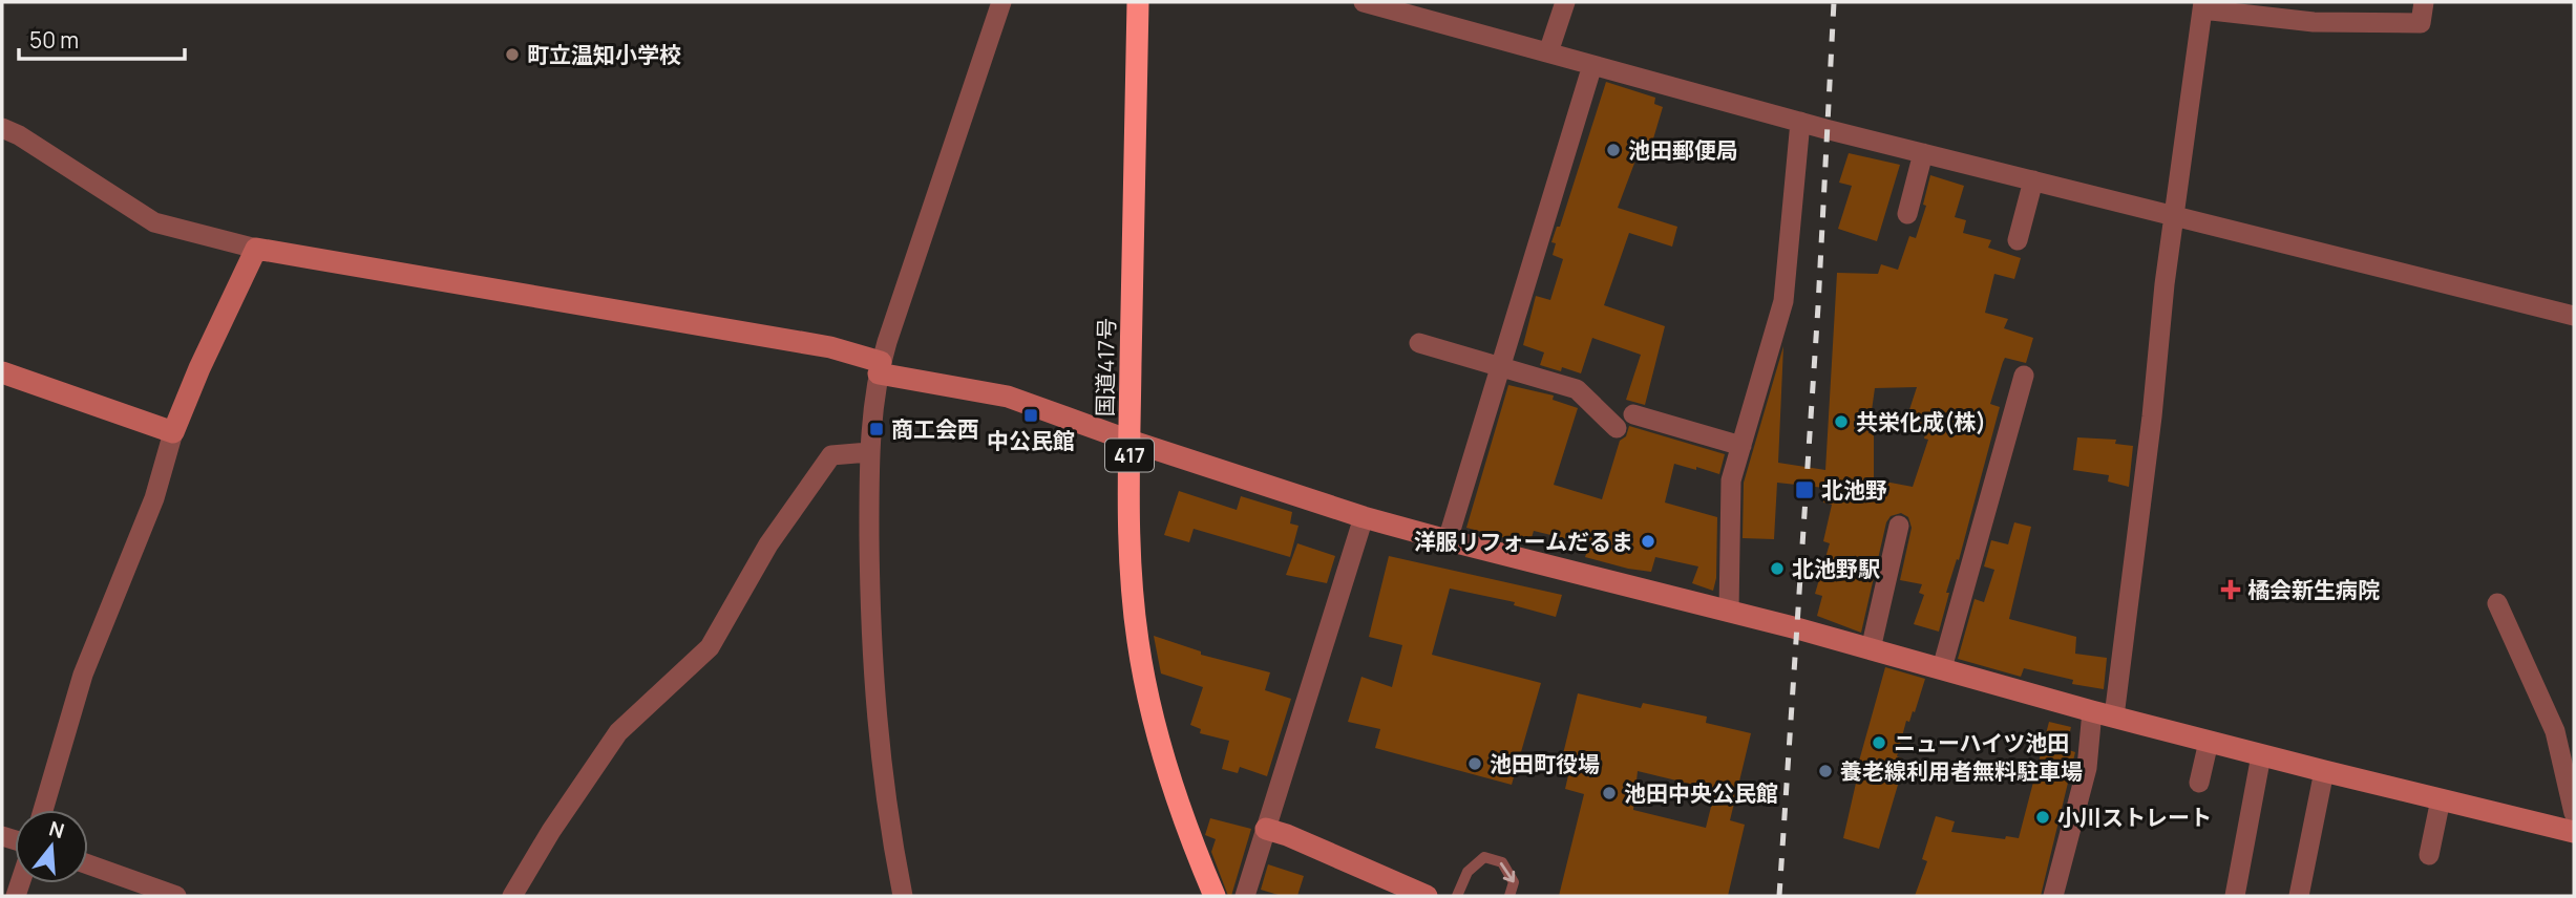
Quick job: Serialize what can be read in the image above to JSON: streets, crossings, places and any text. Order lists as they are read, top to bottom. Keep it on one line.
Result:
{"streets":{"highway":["国道417号","417"]},"places":{"other":["町立温知小学校","池田郵便局","共栄化成(株)","洋服リフォームだるま","北池野駅","ニューハイツ池田","池田町役場","養老線利用者無料駐車場","池田中央公民館","小川ストレート"],"transit":["中公民館","商工会西","北池野"],"health":["橘会新生病院"]},"scale_bar":"50 m","north":"top"}
